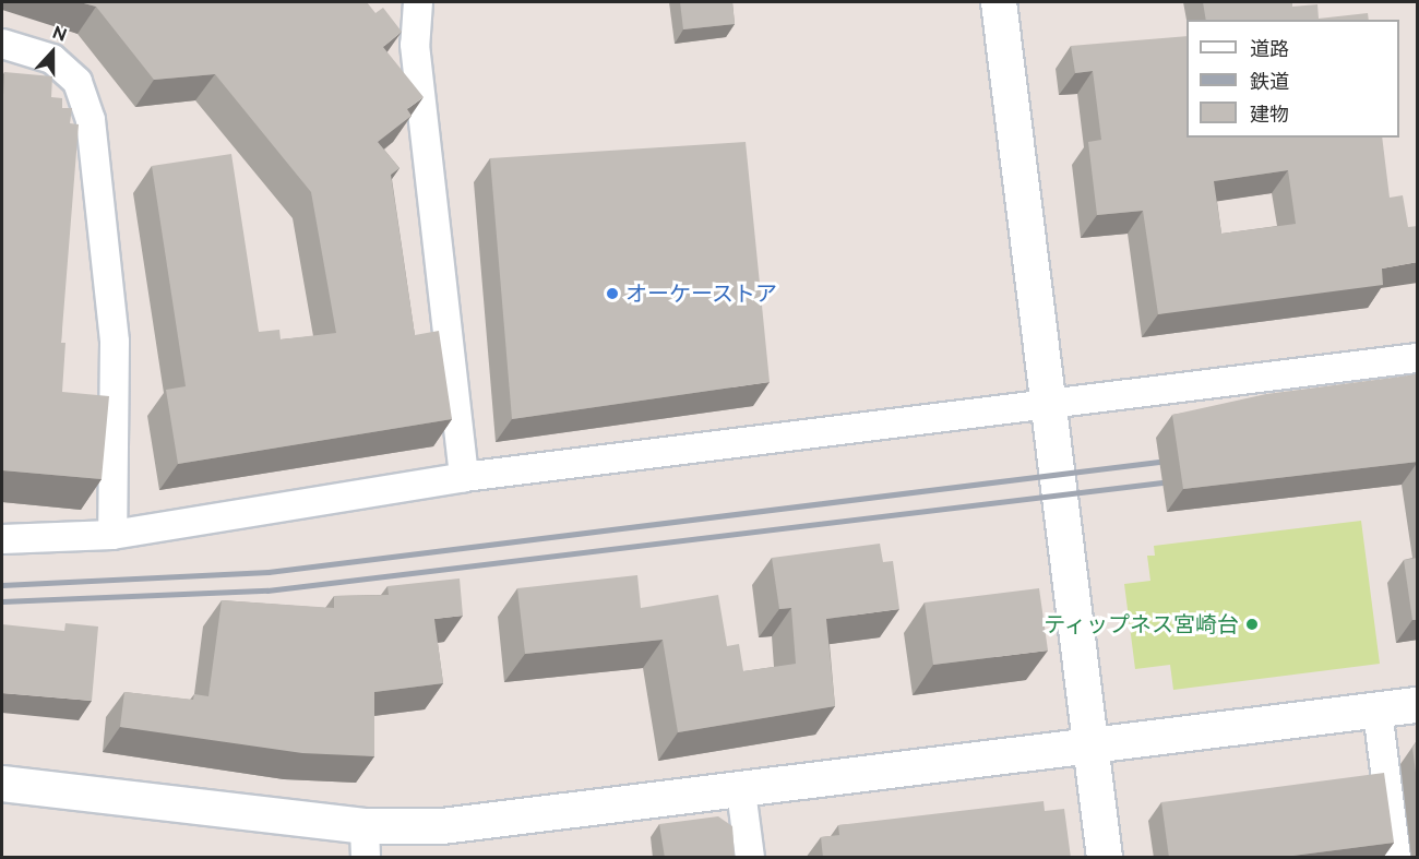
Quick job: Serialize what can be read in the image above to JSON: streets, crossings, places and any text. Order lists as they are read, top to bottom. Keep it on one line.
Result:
{"places":["オーケーストア","ティップネス宮崎台"],"legend":["道路","鉄道","建物"],"north":"top"}
